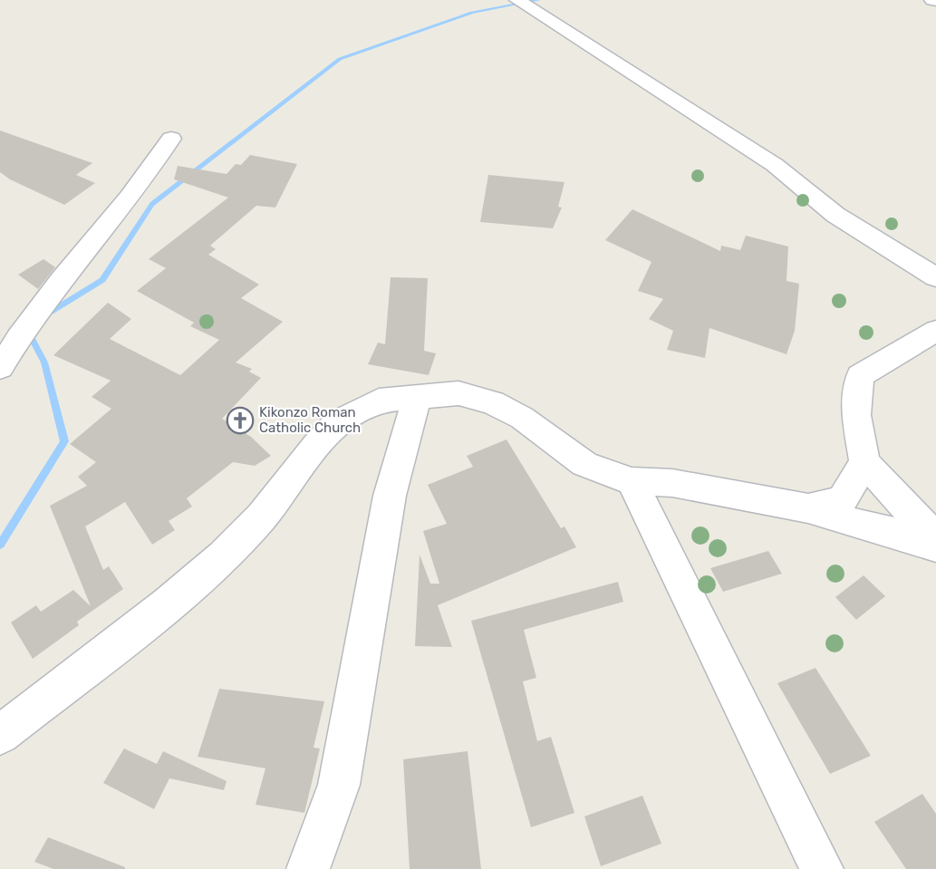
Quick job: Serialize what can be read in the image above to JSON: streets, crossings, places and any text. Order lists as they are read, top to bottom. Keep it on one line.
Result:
{"places":{"church":["Kikonzo Roman Catholic Church"]}}
